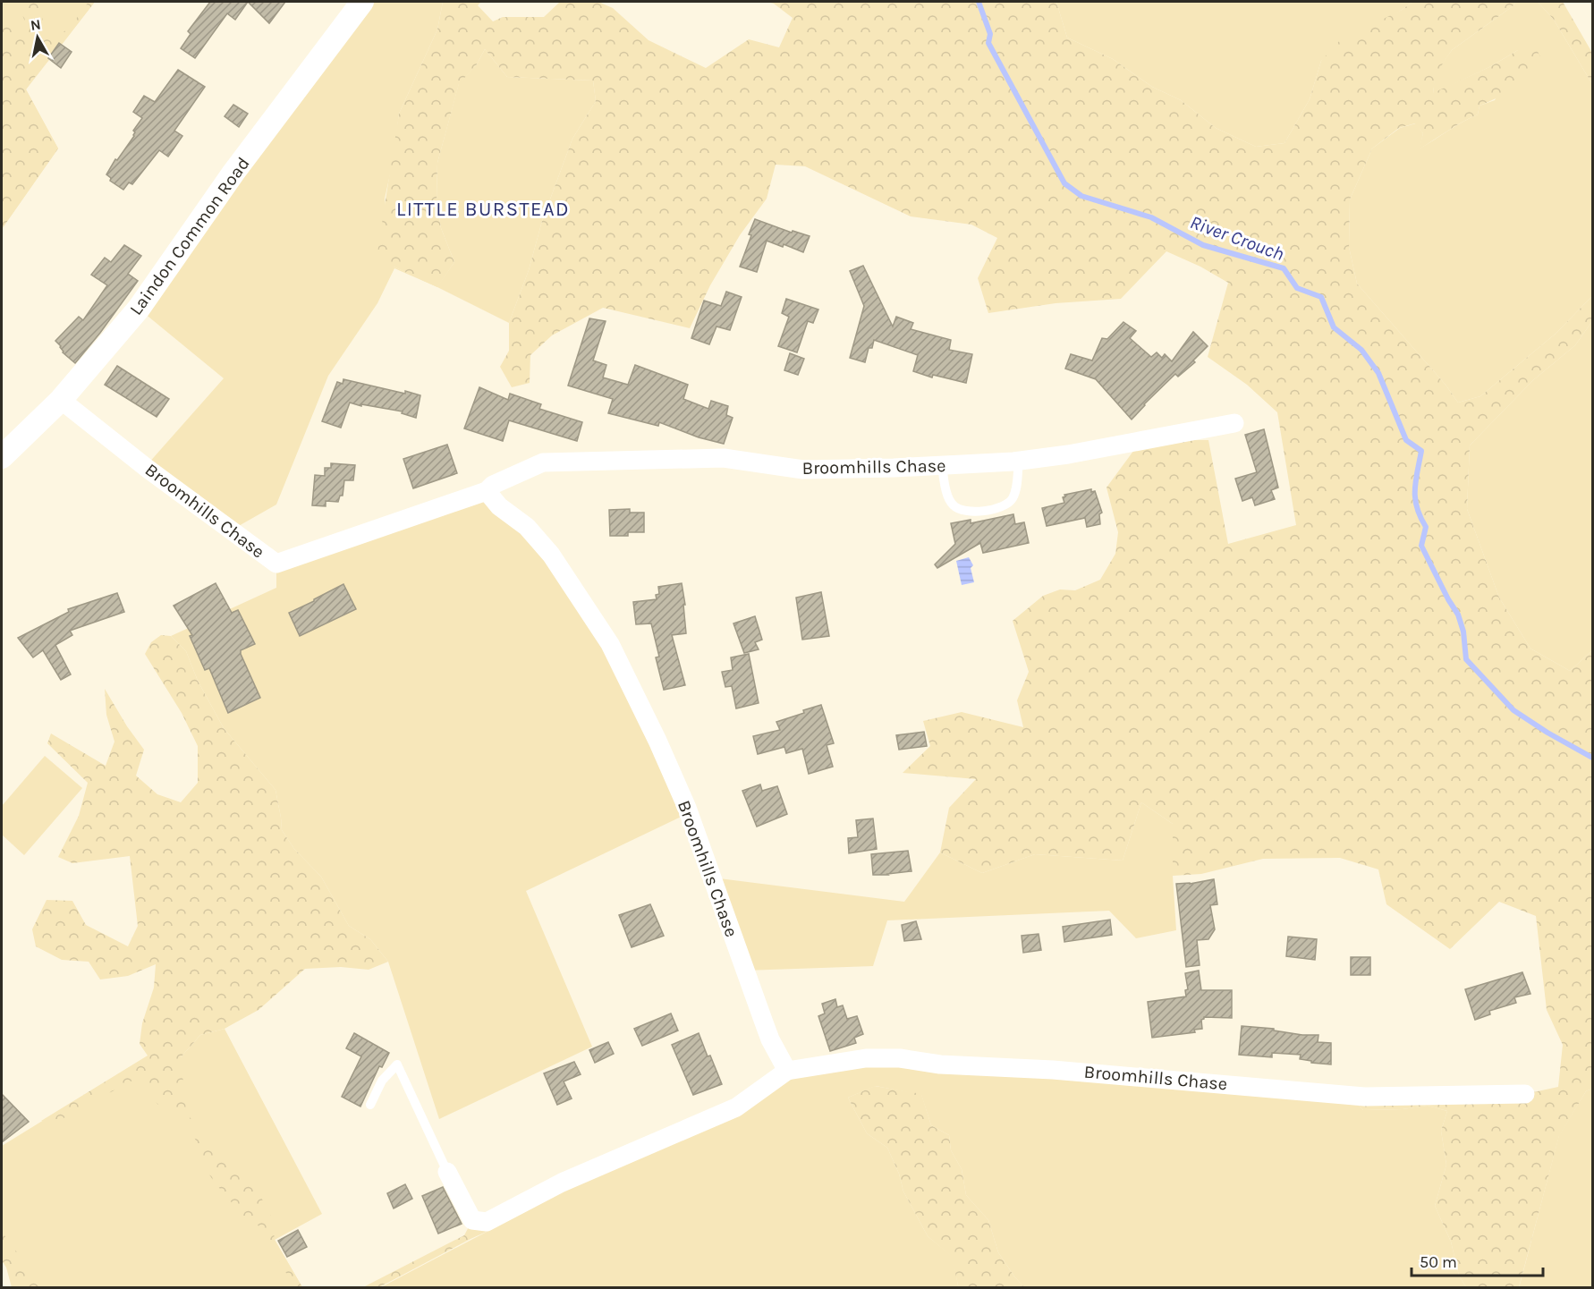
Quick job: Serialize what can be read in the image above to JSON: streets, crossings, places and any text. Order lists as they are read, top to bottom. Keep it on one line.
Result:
{"streets":{"street":["Laindon Common Road","Broomhills Chase"]},"crossings":[["Laindon Common Road","Broomhills Chase"]],"districts":["LITTLE BURSTEAD"],"water":["River Crouch"],"scale_bar":"50 m","north":"top"}
